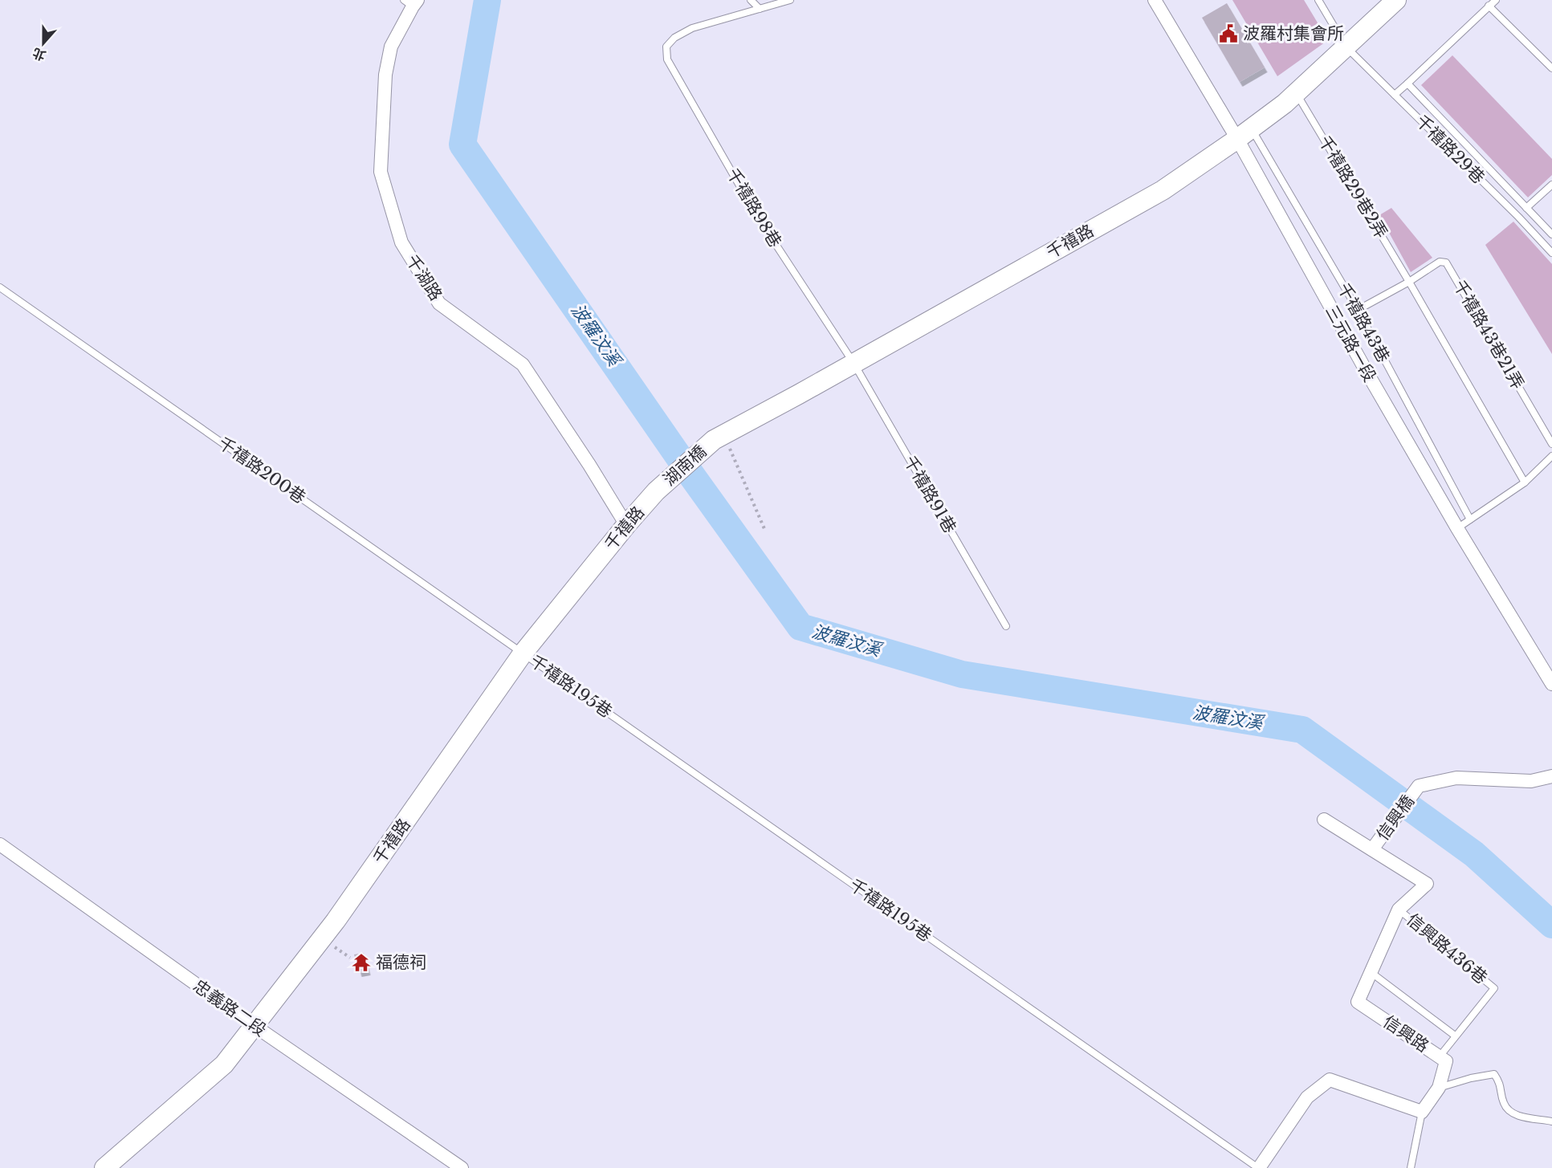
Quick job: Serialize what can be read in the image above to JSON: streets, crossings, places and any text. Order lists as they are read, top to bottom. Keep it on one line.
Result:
{"streets":{"street":["千禧路","千湖路","三元路一段","湖南橋","信興橋","忠義路二段","信興路"],"lane":["千禧路29巷","千禧路29巷2弄","千禧路98巷","千禧路43巷","千禧路43巷21弄","千禧路200巷","千禧路91巷","千禧路195巷","信興路436巷"]},"crossings":[["千禧路29巷","千禧路"],["千禧路29巷2弄","千禧路"],["千禧路29巷2弄","千禧路43巷21弄"],["千禧路98巷","千禧路"],["千禧路98巷","千禧路91巷"],["千禧路","千湖路"],["千禧路","千禧路43巷"],["千禧路","三元路一段"],["千禧路","湖南橋"],["千禧路","千禧路200巷"],["千禧路","千禧路91巷"],["千禧路","千禧路195巷"],["千禧路","忠義路二段"],["千禧路43巷","千禧路43巷21弄"],["千禧路43巷","三元路一段"],["千禧路200巷","千禧路195巷"],["信興橋","信興路"],["信興路436巷","信興路"]],"water":["波羅汶溪"],"places":{"public building":["波羅村集會所"],"temple":["福德祠"]},"north":"bottom"}
